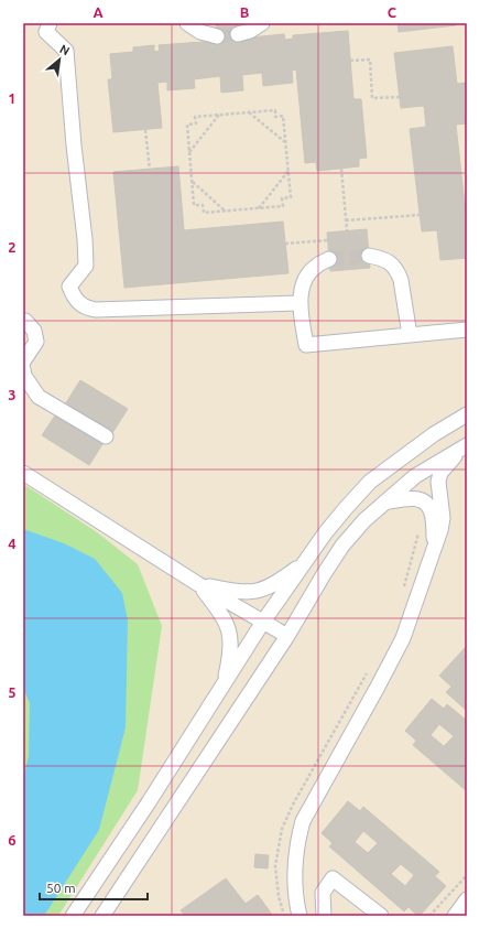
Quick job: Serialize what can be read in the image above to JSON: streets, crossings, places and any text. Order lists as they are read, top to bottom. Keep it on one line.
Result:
{"scale_bar":"50 m","north":"top right","grid":{"columns":["A","B","C"],"rows":["1","2","3","4","5","6"]}}
